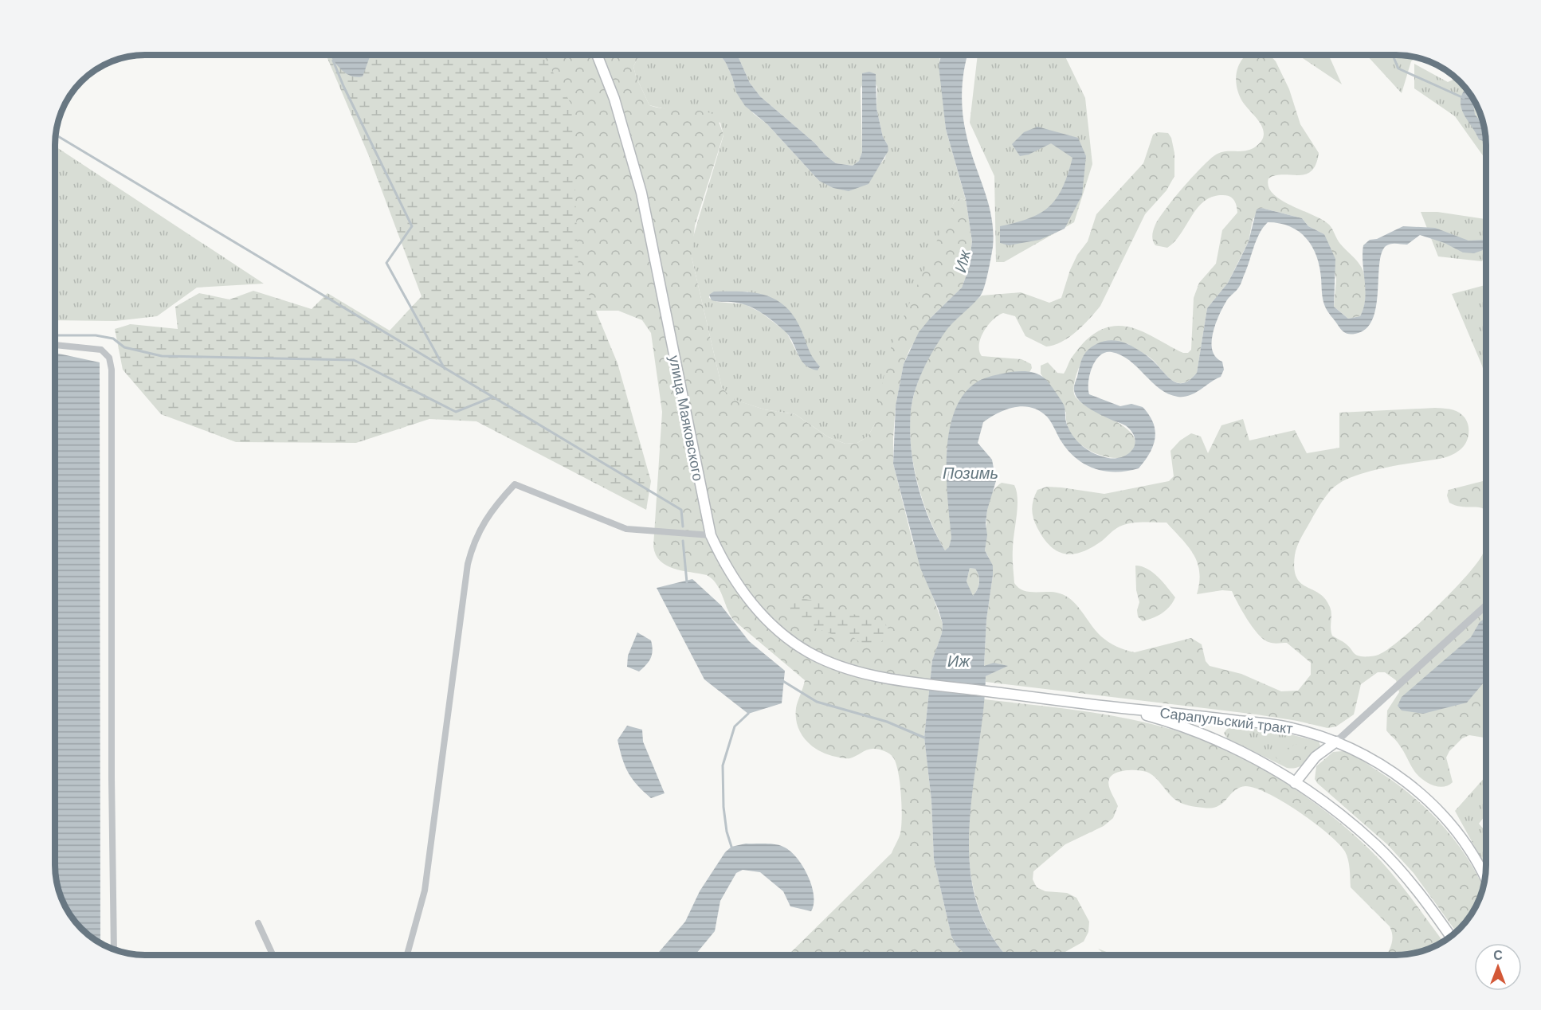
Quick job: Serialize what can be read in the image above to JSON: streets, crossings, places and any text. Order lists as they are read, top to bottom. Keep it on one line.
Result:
{"streets":{"main road":["улица Маяковского","Сарапульский тракт"]},"crossings":[["улица Маяковского","Сарапульский тракт"]],"water":["Иж","Позимь"],"north":"top"}
